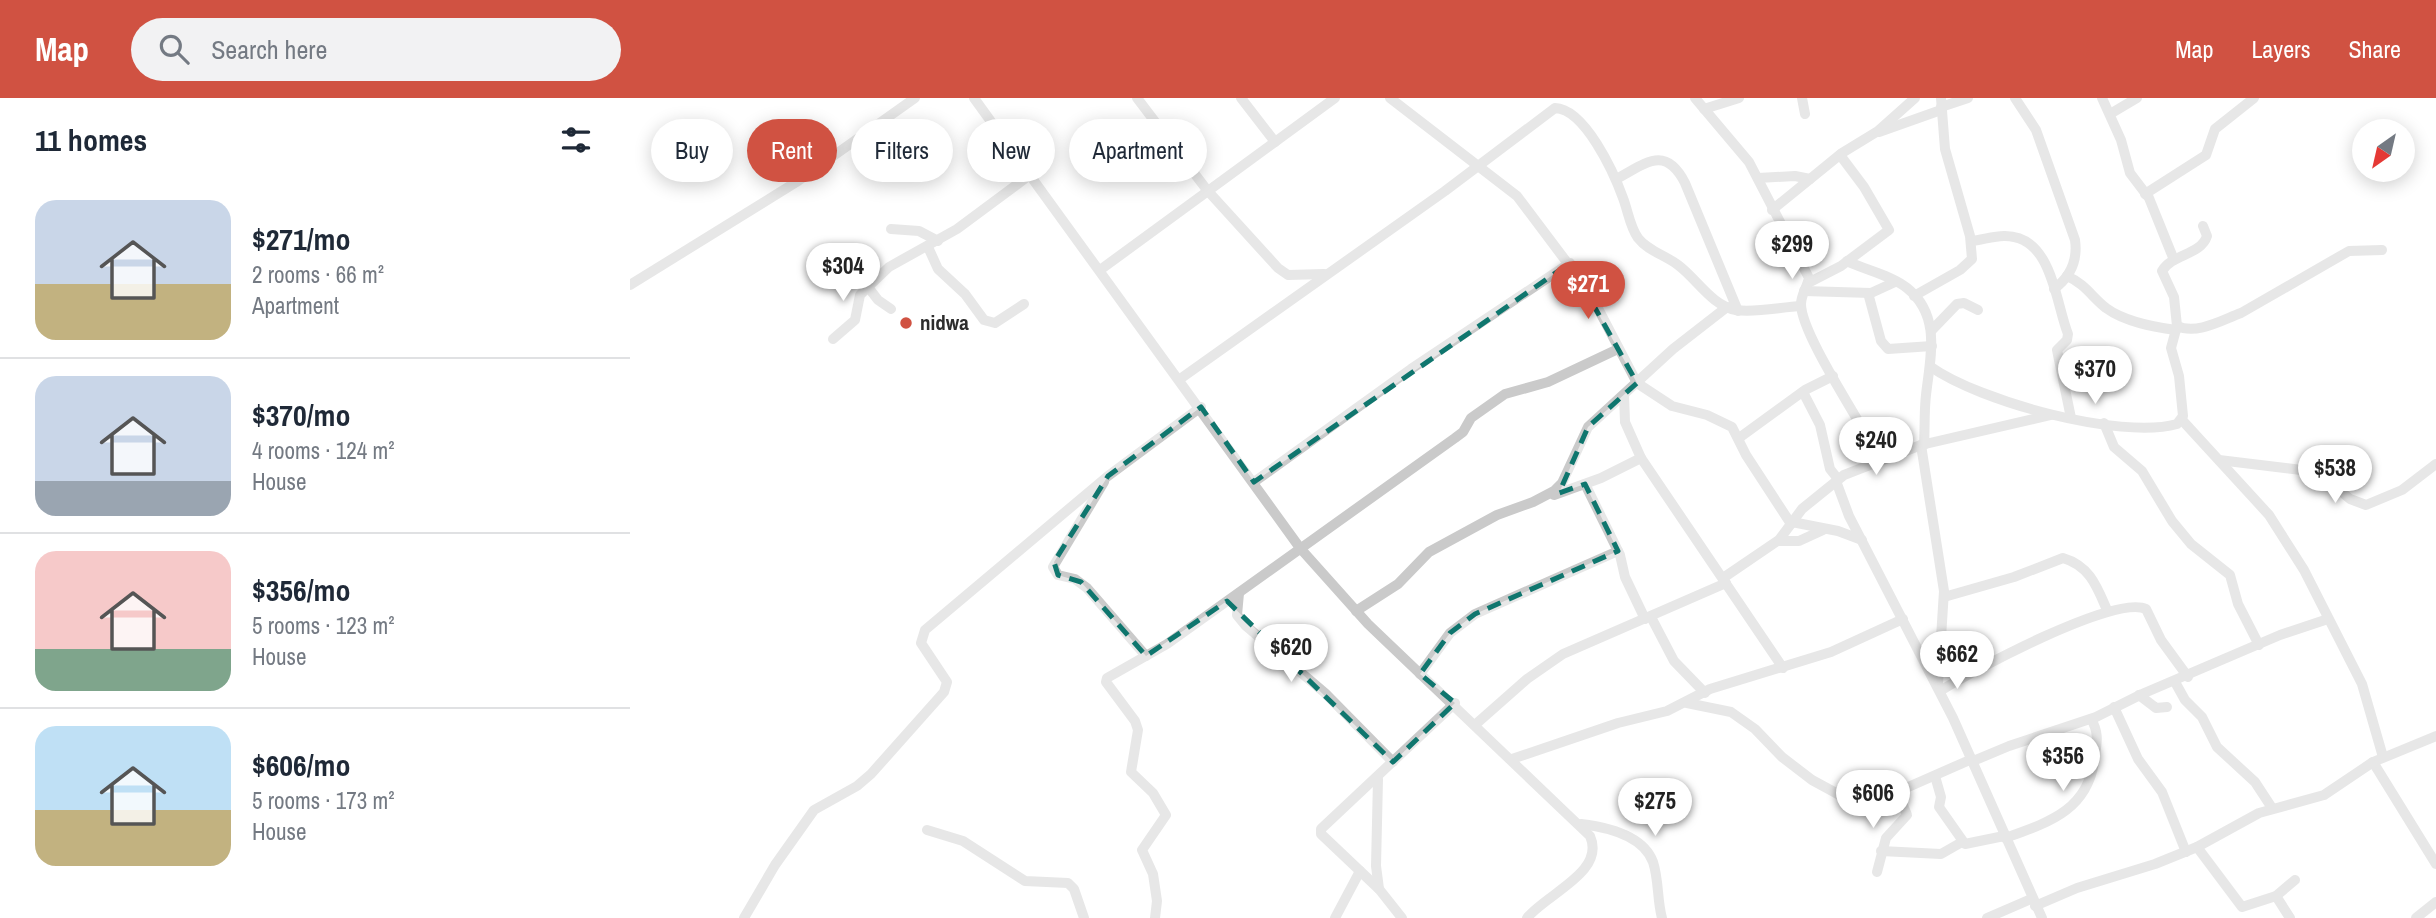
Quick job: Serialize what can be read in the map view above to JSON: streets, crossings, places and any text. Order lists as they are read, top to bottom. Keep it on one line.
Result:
{"places":["nidwa"],"north":"bottom left","page":{"header":"Map","search":"Search here","nav":["Map","Layers","Share"],"heading":"11 homes","chip":["Buy","Rent","Filters","New","Apartment"],"list":[{"name":"$271/mo","note":"2 rooms · 66 m² · Apartment"},{"name":"$370/mo","note":"4 rooms · 124 m² · House"},{"name":"$356/mo","note":"5 rooms · 123 m² · House"},{"name":"$606/mo","note":"5 rooms · 173 m² · House"}],"price":["$299","$304","$271","$370","$240","$538","$620","$662","$356","$606","$275"]}}
